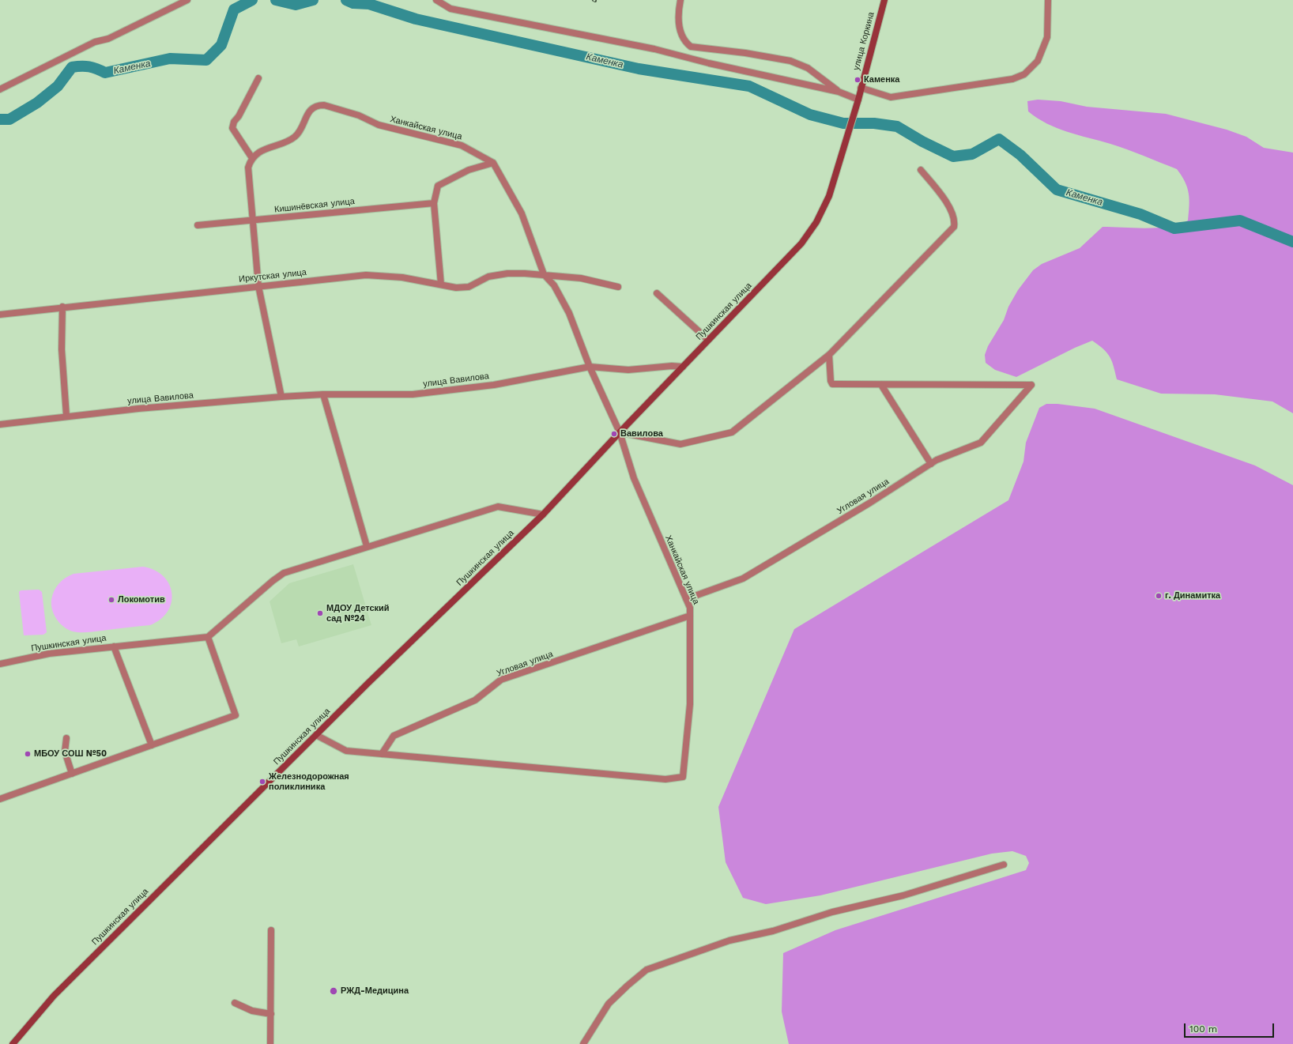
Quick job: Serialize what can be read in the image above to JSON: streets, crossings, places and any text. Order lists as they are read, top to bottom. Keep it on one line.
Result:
{"streets":{"main road":["улица Коркина","Пушкинская улица"],"street":["Ханкайская улица","Кишинёвская улица","Иркутская улица","улица Вавилова","Угловая улица"]},"crossings":[["улица Коркина","Пушкинская улица"],["Ханкайская улица","Пушкинская улица"],["Ханкайская улица","улица Вавилова"],["Ханкайская улица","Угловая улица"],["Пушкинская улица","улица Вавилова"]],"water":["Каменка"],"places":["Каменка","Вавилова","г. Динамитка","Локомотив","МДОУ Детский сад №24","МБОУ СОШ №50","Железнодорожная поликлиника","РЖД-Медицина"],"scale_bar":"100 m"}
